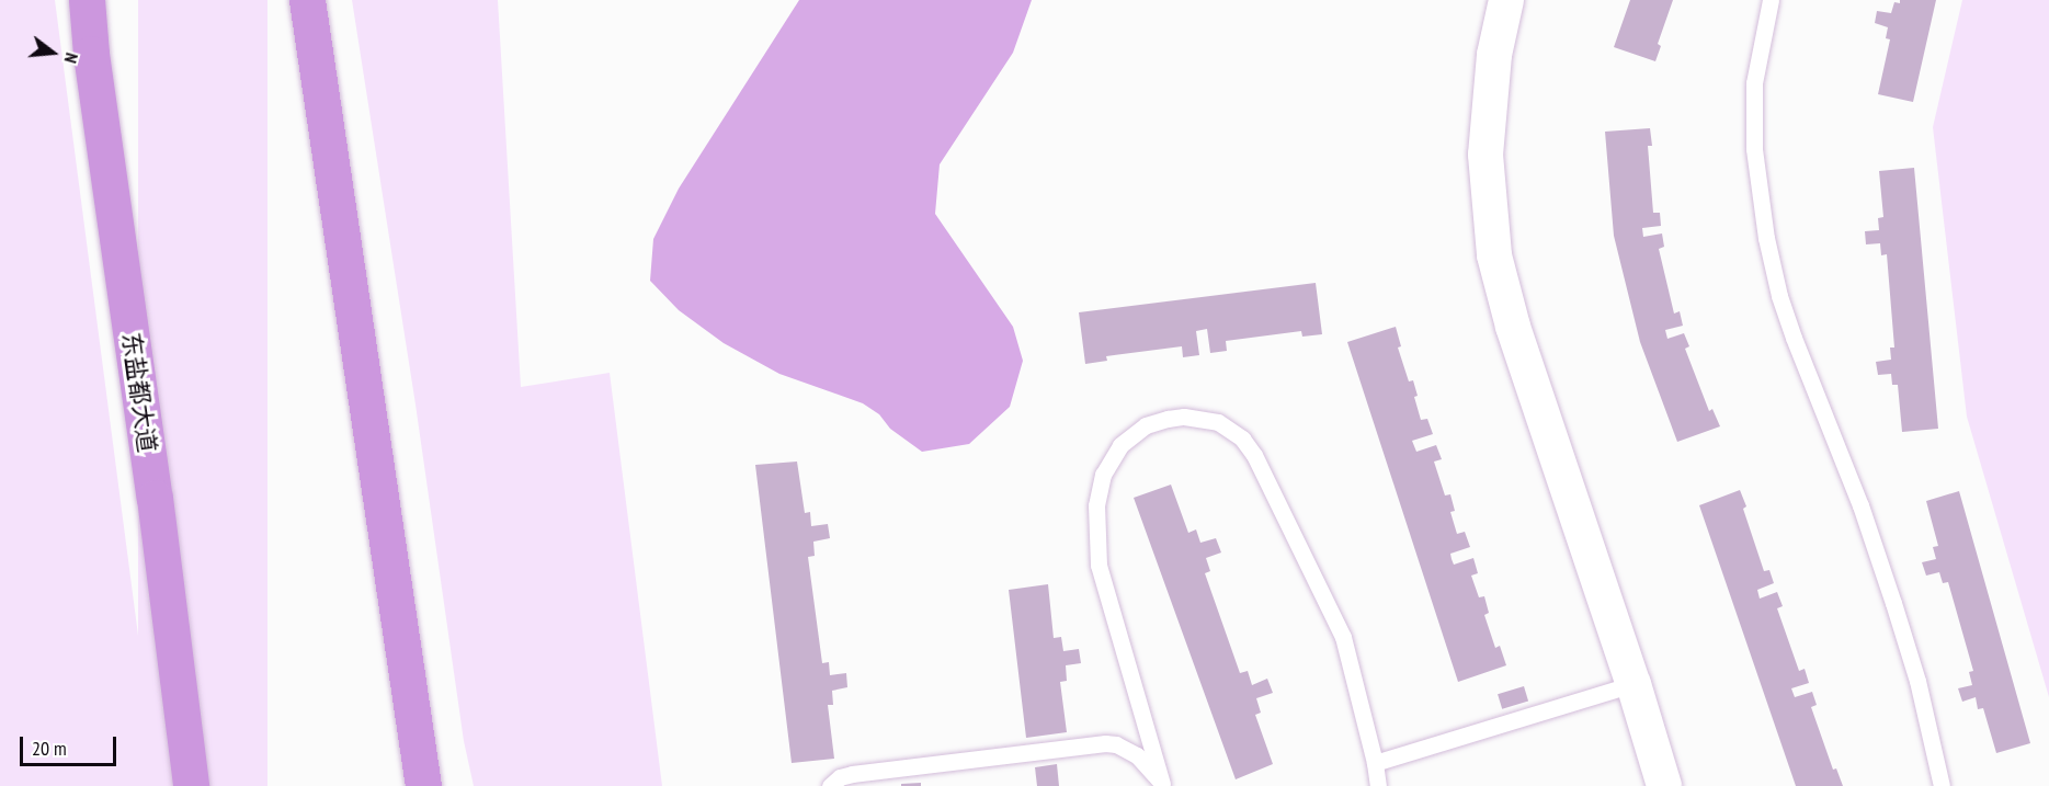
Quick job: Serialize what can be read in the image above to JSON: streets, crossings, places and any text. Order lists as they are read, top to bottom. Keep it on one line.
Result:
{"streets":{"highway":["东盐都大道"]},"scale_bar":"20 m","north":"right"}
